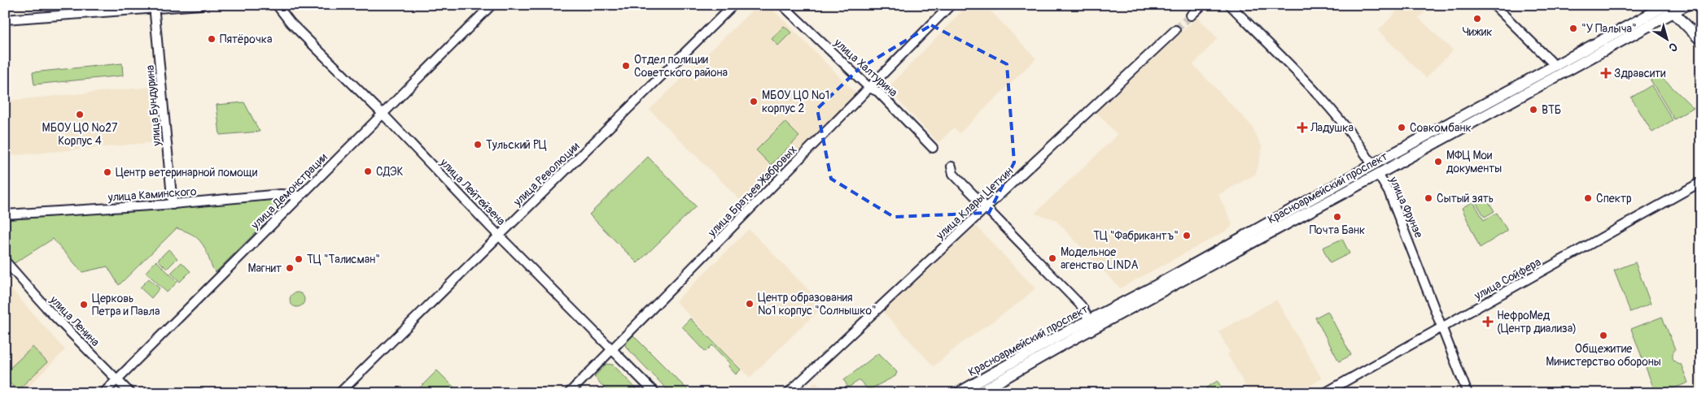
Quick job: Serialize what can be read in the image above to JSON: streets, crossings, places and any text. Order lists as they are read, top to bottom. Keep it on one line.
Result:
{"streets":{"main road":["Красноармейский проспект","улица Фрунзе"],"street":["улица Халтурина","улица Бундурина","улица Революции","улица Демонстрации","улица Братьев Жабровых","улица Лейтейзена","улица Каминского","улица Клары Цеткин","улица Сойфера","улица Ленина"]},"crossings":[["улица Халтурина","улица Братьев Жабровых"],["улица Бундурина","улица Каминского"],["улица Революции","улица Лейтейзена"],["Красноармейский проспект","улица Фрунзе"],["улица Демонстрации","улица Лейтейзена"],["улица Демонстрации","улица Каминского"],["улица Демонстрации","улица Ленина"],["улица Братьев Жабровых","улица Лейтейзена"],["улица Фрунзе","улица Сойфера"]],"places":{"other":["Чижик","\"У Палыча\"","Пятёрочка","Отдел полиции Советского района","МБОУ ЦО №1 корпус 2","ВТБ","МБОУ ЦО №27 Корпус 4","Совкомбанк","Тульский РЦ","МФЦ Мои документы","СДЭК","Центр ветеринарной помощи","Сытый зять","Спектр","Почта Банк","ТЦ \"Фабрикантъ\"","Модельное агенство LINDA","ТЦ \"Талисман\"","Магнит","Центр образования №1 корпус \"Солнышко\"","Церковь Петра и Павла","Общежитие Министерство обороны"],"health":["Здравсити","Ладушка","НефроМед (Центр диализа)"]},"north":"bottom right"}
